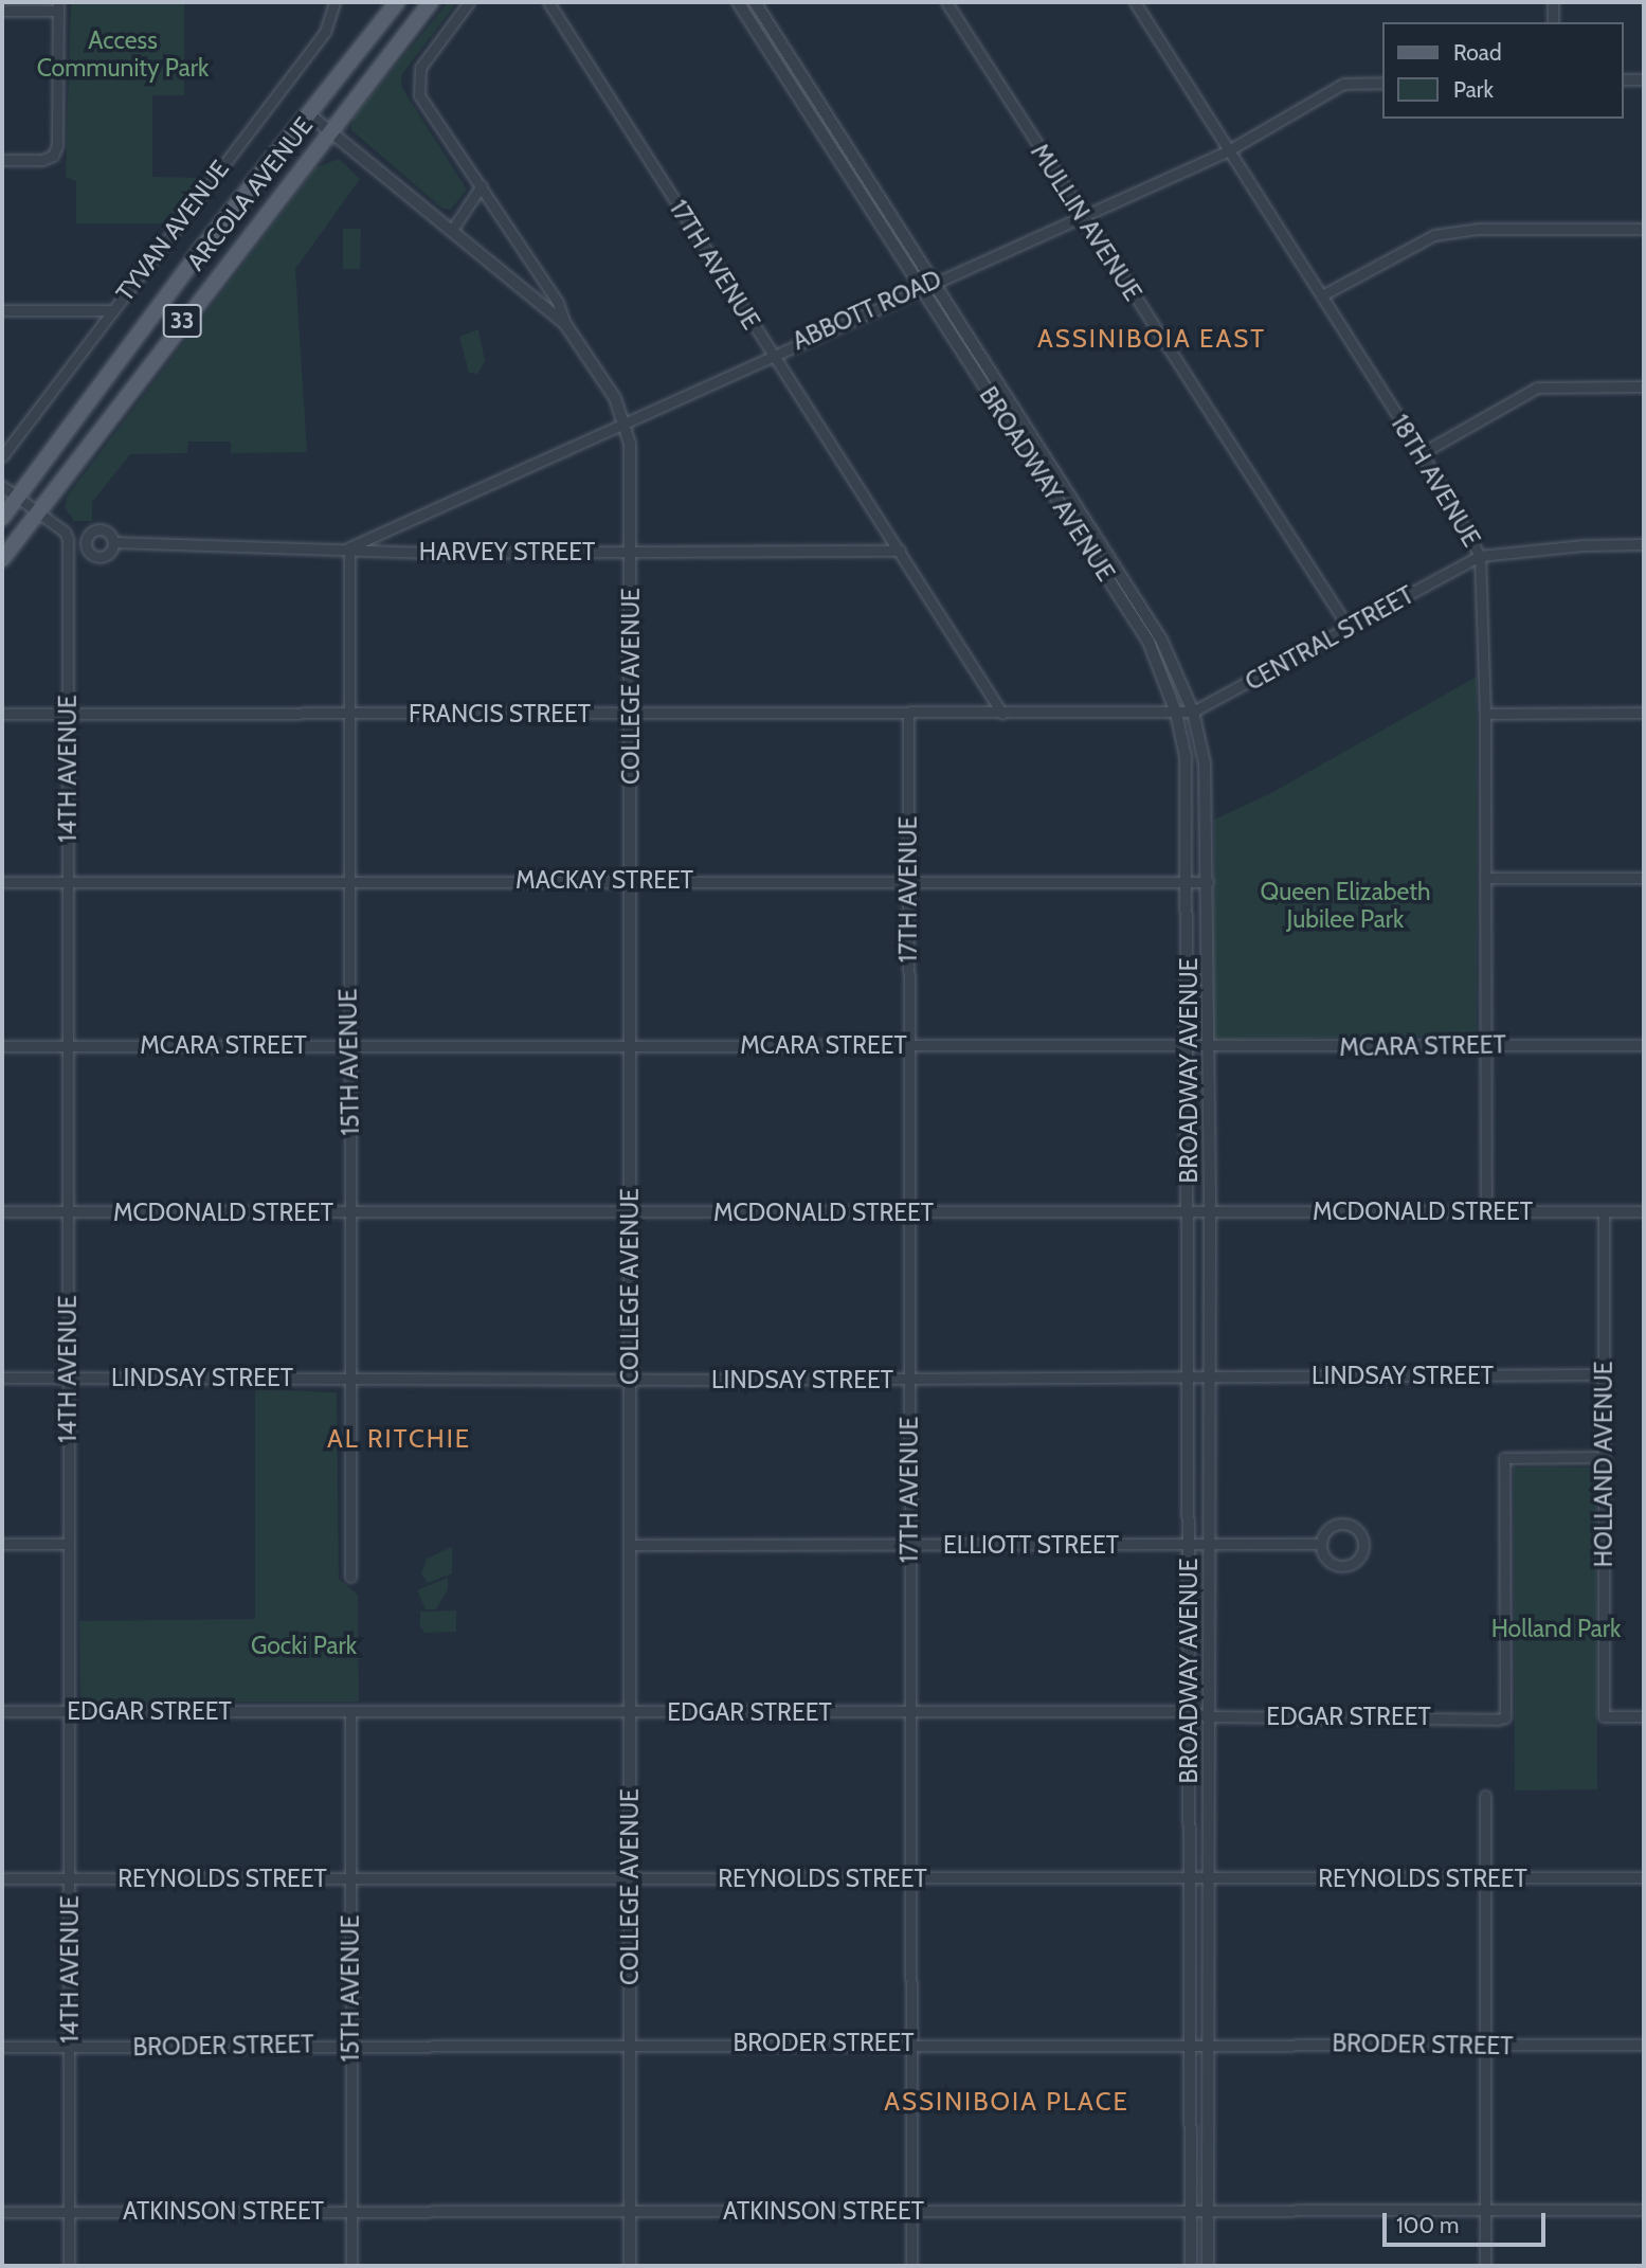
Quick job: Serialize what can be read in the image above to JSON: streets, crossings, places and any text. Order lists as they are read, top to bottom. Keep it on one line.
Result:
{"streets":{"main road":["ARCOLA AVENUE","33"],"street":["MULLIN AVENUE","TYVAN AVENUE","17TH AVENUE","ABBOTT ROAD","18TH AVENUE","BROADWAY AVENUE","HARVEY STREET","CENTRAL STREET","COLLEGE AVENUE","FRANCIS STREET","14TH AVENUE","MACKAY STREET","MCARA STREET","15TH AVENUE","MCDONALD STREET","LINDSAY STREET","HOLLAND AVENUE","ELLIOTT STREET","EDGAR STREET","REYNOLDS STREET","BRODER STREET","ATKINSON STREET"]},"crossings":[["ARCOLA AVENUE","14TH AVENUE"],["MULLIN AVENUE","ABBOTT ROAD"],["MULLIN AVENUE","CENTRAL STREET"],["17TH AVENUE","ABBOTT ROAD"],["17TH AVENUE","HARVEY STREET"],["17TH AVENUE","FRANCIS STREET"],["17TH AVENUE","MACKAY STREET"],["17TH AVENUE","MCARA STREET"],["17TH AVENUE","MCDONALD STREET"],["17TH AVENUE","LINDSAY STREET"],["17TH AVENUE","ELLIOTT STREET"],["17TH AVENUE","EDGAR STREET"],["17TH AVENUE","REYNOLDS STREET"],["17TH AVENUE","BRODER STREET"],["17TH AVENUE","ATKINSON STREET"],["ABBOTT ROAD","18TH AVENUE"],["ABBOTT ROAD","BROADWAY AVENUE"],["ABBOTT ROAD","HARVEY STREET"],["ABBOTT ROAD","COLLEGE AVENUE"],["ABBOTT ROAD","15TH AVENUE"],["18TH AVENUE","CENTRAL STREET"],["18TH AVENUE","MCARA STREET"],["18TH AVENUE","MCDONALD STREET"],["BROADWAY AVENUE","CENTRAL STREET"],["BROADWAY AVENUE","FRANCIS STREET"],["BROADWAY AVENUE","MACKAY STREET"],["BROADWAY AVENUE","MCARA STREET"],["BROADWAY AVENUE","MCDONALD STREET"],["BROADWAY AVENUE","LINDSAY STREET"],["BROADWAY AVENUE","ELLIOTT STREET"],["BROADWAY AVENUE","EDGAR STREET"],["BROADWAY AVENUE","REYNOLDS STREET"],["BROADWAY AVENUE","BRODER STREET"],["BROADWAY AVENUE","ATKINSON STREET"],["HARVEY STREET","COLLEGE AVENUE"],["HARVEY STREET","15TH AVENUE"],["CENTRAL STREET","FRANCIS STREET"],["COLLEGE AVENUE","FRANCIS STREET"],["COLLEGE AVENUE","MACKAY STREET"],["COLLEGE AVENUE","MCARA STREET"],["COLLEGE AVENUE","MCDONALD STREET"],["COLLEGE AVENUE","LINDSAY STREET"],["COLLEGE AVENUE","ELLIOTT STREET"],["COLLEGE AVENUE","EDGAR STREET"],["COLLEGE AVENUE","REYNOLDS STREET"],["COLLEGE AVENUE","BRODER STREET"],["COLLEGE AVENUE","ATKINSON STREET"],["FRANCIS STREET","14TH AVENUE"],["FRANCIS STREET","15TH AVENUE"],["14TH AVENUE","MACKAY STREET"],["14TH AVENUE","MCARA STREET"],["14TH AVENUE","MCDONALD STREET"],["14TH AVENUE","LINDSAY STREET"],["14TH AVENUE","EDGAR STREET"],["14TH AVENUE","REYNOLDS STREET"],["14TH AVENUE","BRODER STREET"],["14TH AVENUE","ATKINSON STREET"],["MACKAY STREET","15TH AVENUE"],["MCARA STREET","15TH AVENUE"],["15TH AVENUE","MCDONALD STREET"],["15TH AVENUE","LINDSAY STREET"],["15TH AVENUE","EDGAR STREET"],["15TH AVENUE","REYNOLDS STREET"],["15TH AVENUE","BRODER STREET"],["15TH AVENUE","ATKINSON STREET"],["MCDONALD STREET","HOLLAND AVENUE"],["LINDSAY STREET","HOLLAND AVENUE"],["HOLLAND AVENUE","EDGAR STREET"]],"districts":["ASSINIBOIA EAST","AL RITCHIE","ASSINIBOIA PLACE"],"parks":["Access Community Park","Queen Elizabeth Jubilee Park","Holland Park","Gocki Park"],"legend":["Road","Park"],"scale_bar":"100 m"}
